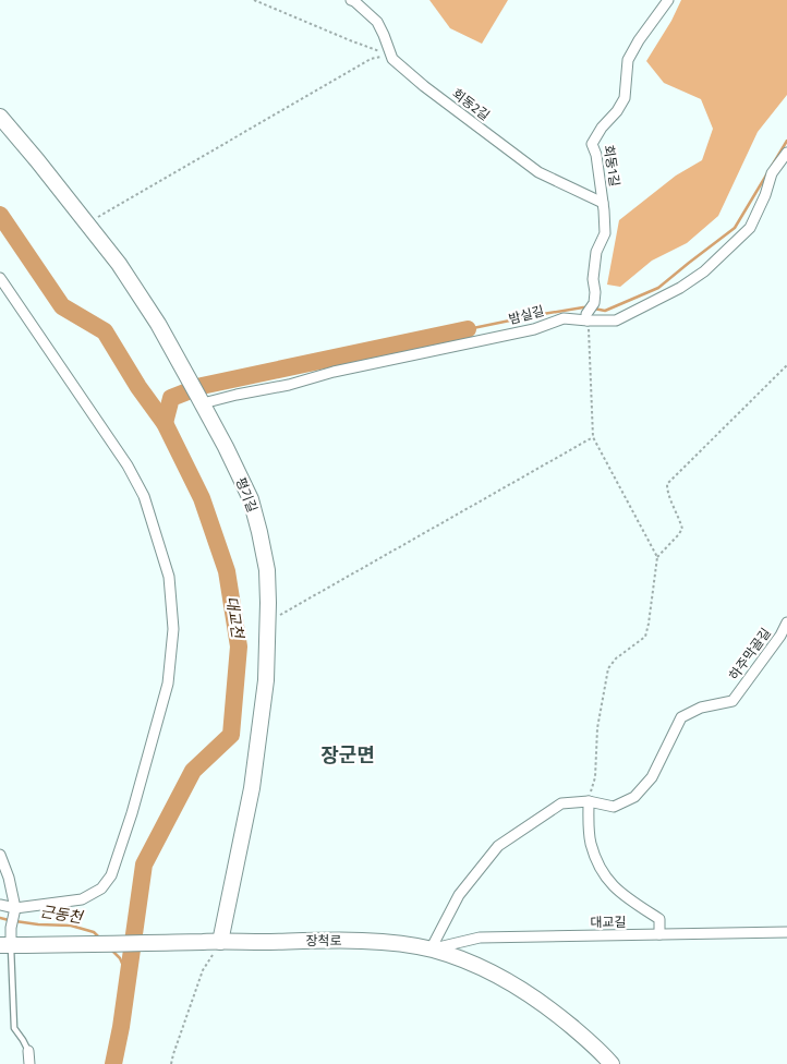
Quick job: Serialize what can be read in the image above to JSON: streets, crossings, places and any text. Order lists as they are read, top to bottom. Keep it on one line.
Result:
{"streets":{"main road":["평기길","장척로"],"street":["회동2길","회동1길","밤실길","하주막골길","대교길"]},"crossings":[["회동2길","회동1길"],["회동1길","밤실길"],["밤실길","평기길"],["평기길","장척로"],["하주막골길","대교길"],["하주막골길","장척로"],["대교길","장척로"]],"districts":["장군면"],"water":["대교천","근동천"]}
